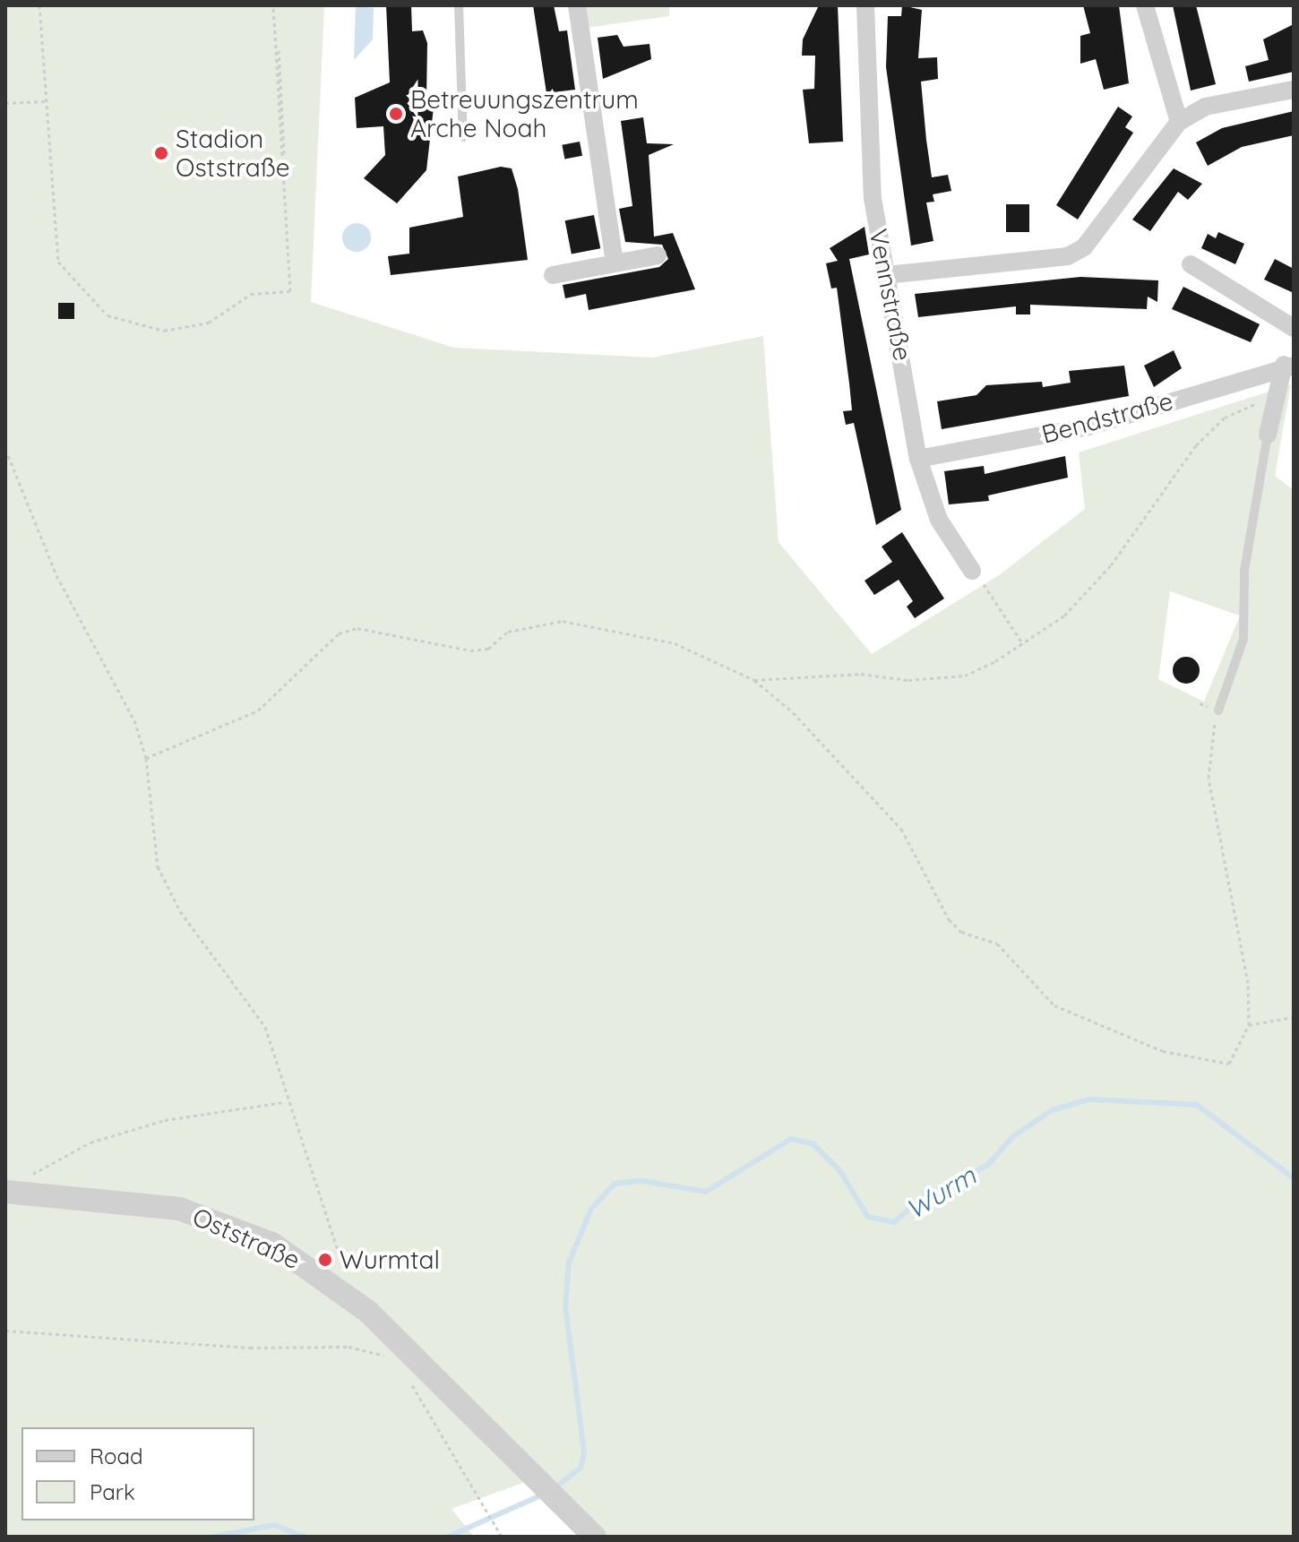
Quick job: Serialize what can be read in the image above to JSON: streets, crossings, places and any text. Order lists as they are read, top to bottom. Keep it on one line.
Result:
{"streets":{"street":["Vennstraße","Bendstraße","Oststraße"]},"crossings":[["Vennstraße","Bendstraße"]],"water":["Wurm"],"places":["Betreuungszentrum Arche Noah","Stadion Oststraße","Wurmtal"],"legend":["Road","Park"]}
